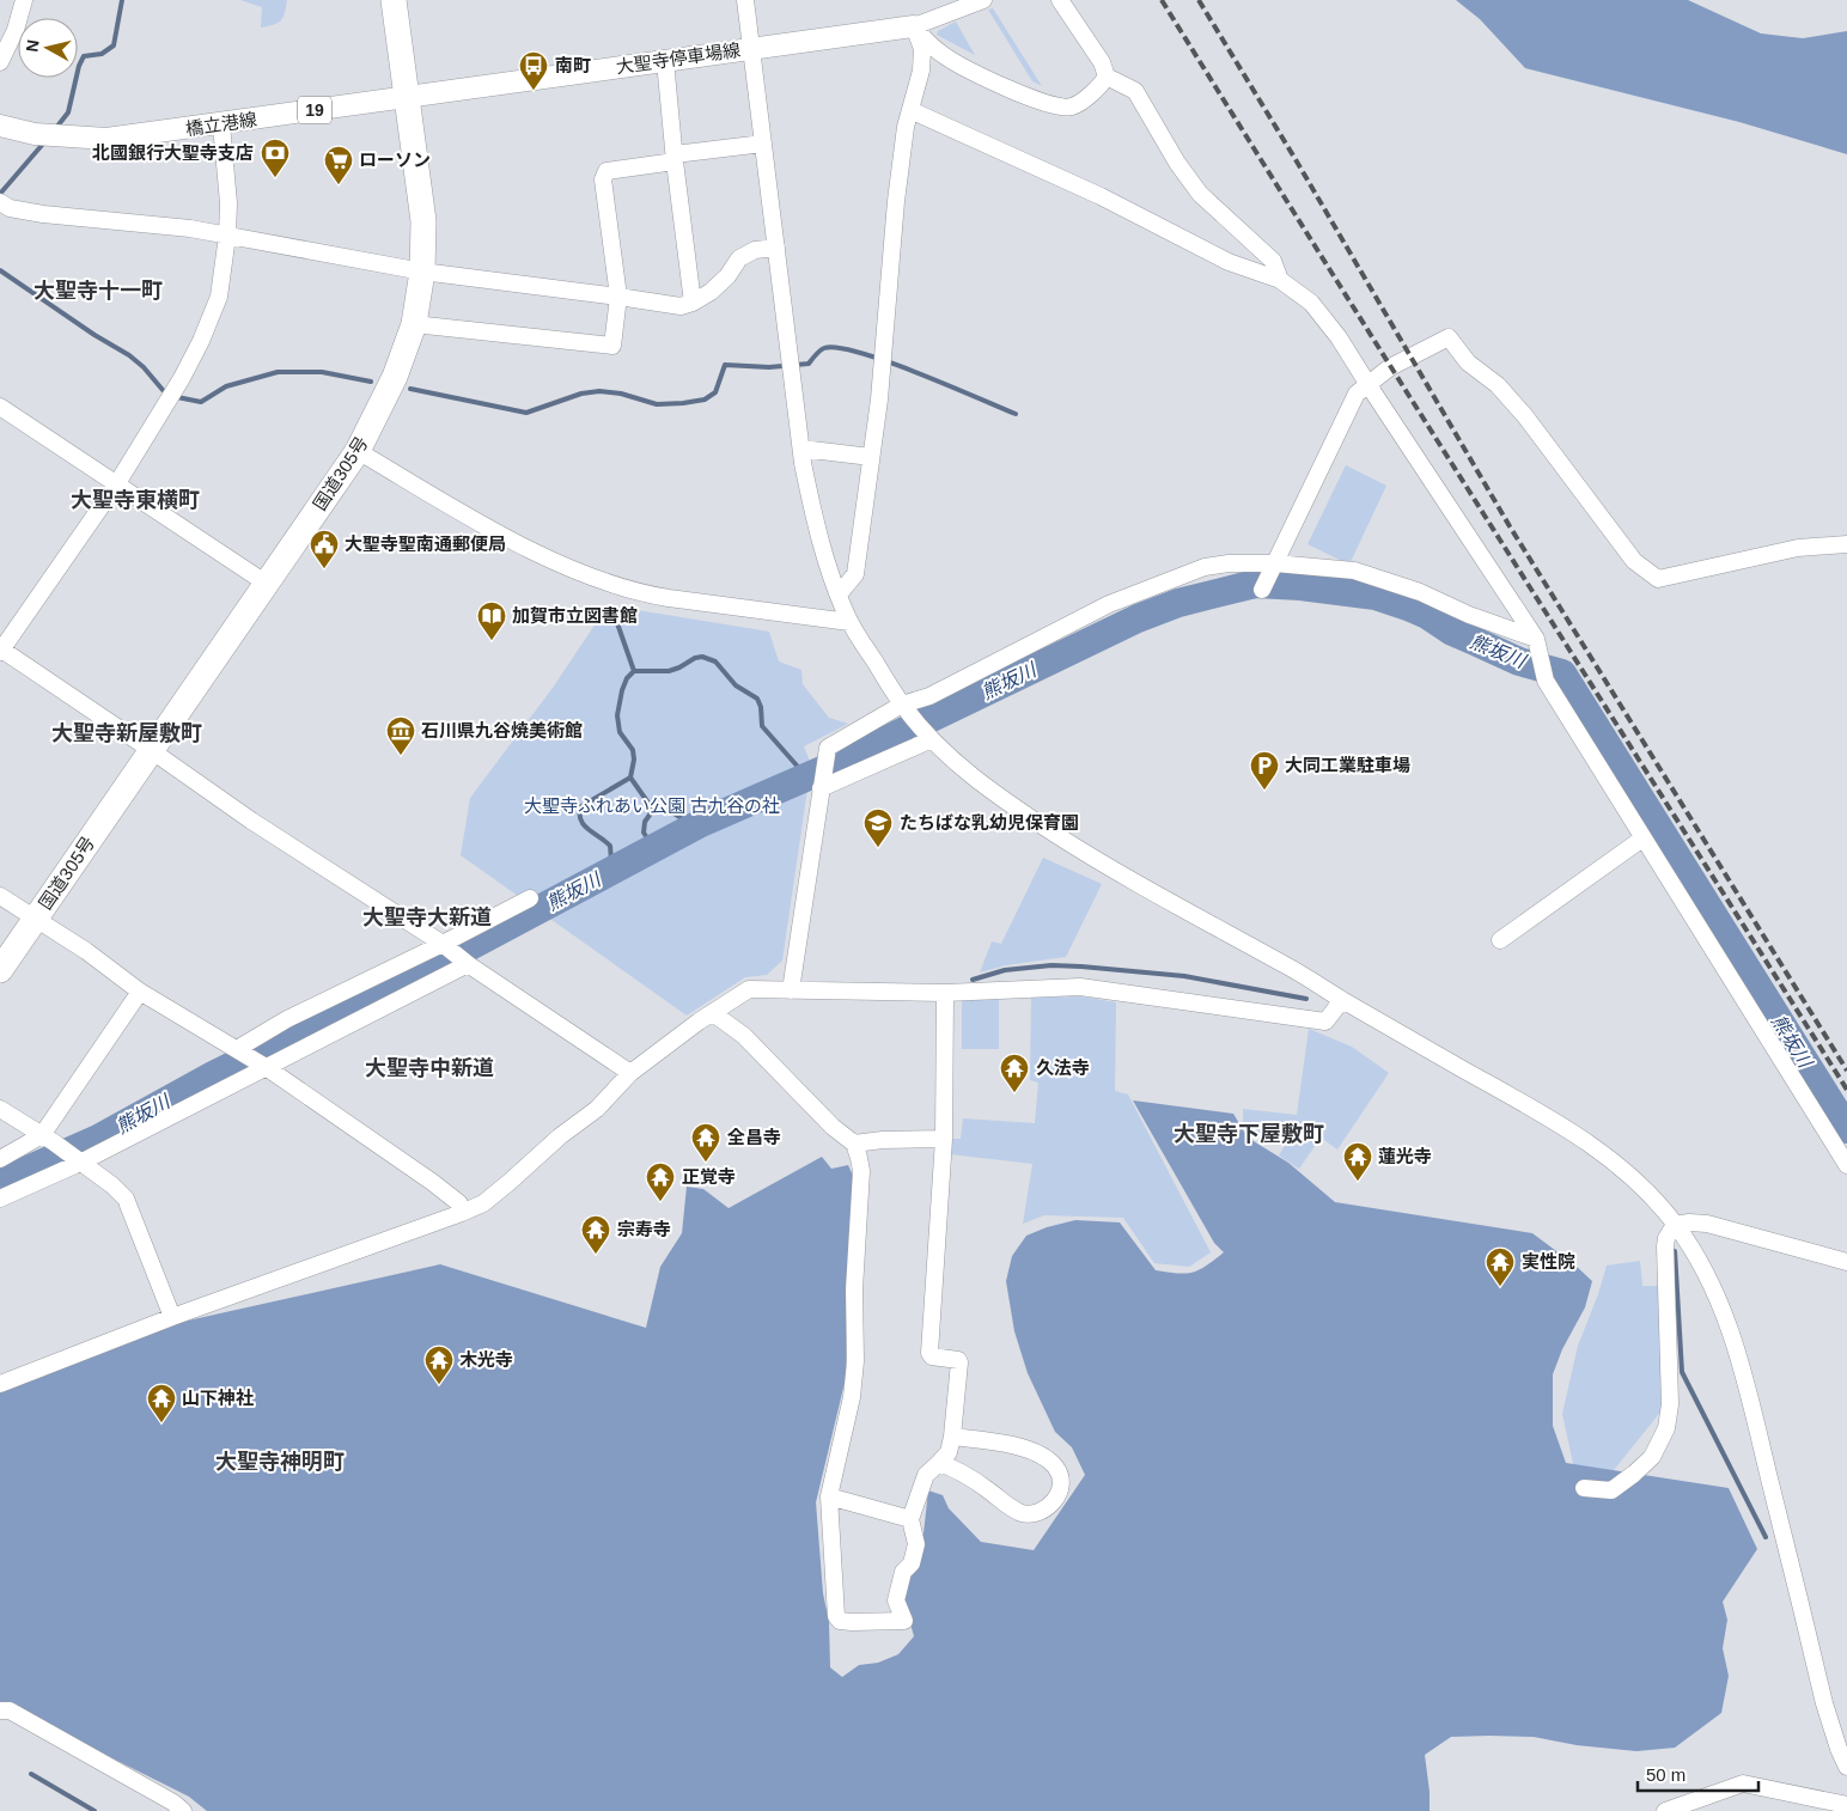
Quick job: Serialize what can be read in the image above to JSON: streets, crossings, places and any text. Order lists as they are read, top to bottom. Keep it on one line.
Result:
{"streets":{"highway":["国道305号"],"main road":["大聖寺停車場線","19","橋立港線"]},"crossings":[["大聖寺停車場線","橋立港線"],["大聖寺停車場線","国道305号"],["橋立港線","国道305号"]],"districts":["大聖寺十一町","大聖寺東横町","大聖寺新屋敷町","大聖寺大新道","大聖寺中新道","大聖寺下屋敷町","大聖寺神明町"],"water":["熊坂川"],"parks":["大聖寺ふれあい公園 古九谷の社"],"places":{"bus stop":["南町"],"bank":["北國銀行大聖寺支店"],"supermarket":["ローソン"],"public building":["大聖寺聖南通郵便局"],"library":["加賀市立図書館"],"museum":["石川県九谷焼美術館"],"parking":["大同工業駐車場"],"school or university":["たちばな乳幼児保育園"],"temple":["久法寺","全昌寺","蓮光寺","正覚寺","宗寿寺","実性院","木光寺","山下神社"]},"scale_bar":"50 m","north":"left"}
